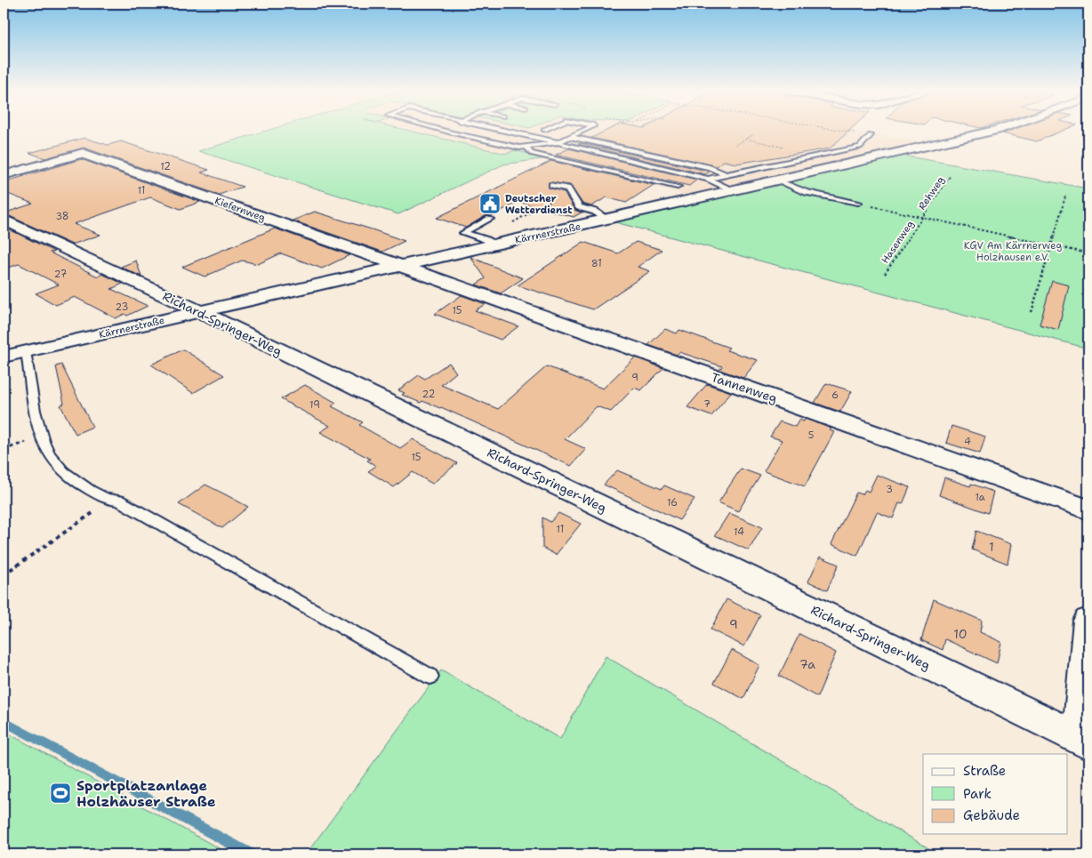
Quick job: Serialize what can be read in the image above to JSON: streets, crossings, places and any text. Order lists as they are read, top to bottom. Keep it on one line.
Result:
{"streets":{"street":["Kiefernweg","Kärrnerstraße","Richard-Springer-Weg","Tannenweg"],"path":["Rehweg","Hasenweg"]},"crossings":[["Rehweg","Hasenweg"],["Kiefernweg","Kärrnerstraße"],["Kiefernweg","Tannenweg"],["Kärrnerstraße","Richard-Springer-Weg"],["Kärrnerstraße","Tannenweg"]],"parks":["KGV Am Kärrnerweg Holzhausen e.V."],"places":{"public building":["Deutscher Wetterdienst"],"sports":["Sportplatzanlage Holzhäuser Straße"]},"house_numbers":["12","11","38","81","27","23","15","9","22","6","7","19","5","4","15","3","1a","16","11","14","1","9","10","7a"],"legend":["Straße","Park","Gebäude"]}
